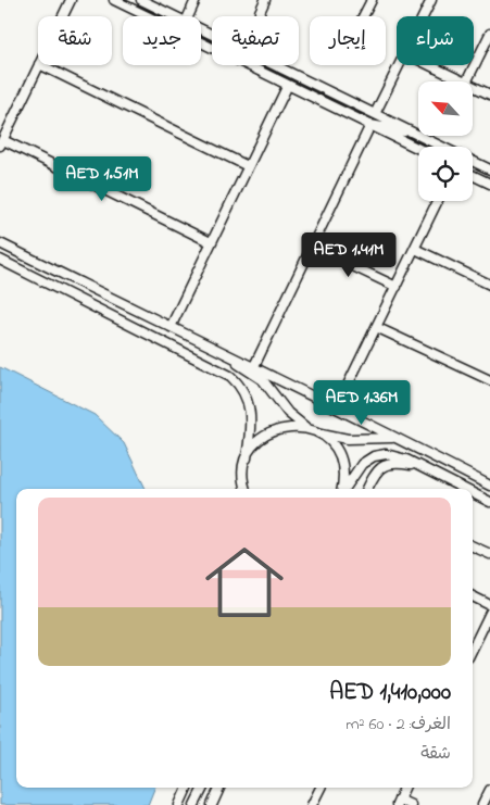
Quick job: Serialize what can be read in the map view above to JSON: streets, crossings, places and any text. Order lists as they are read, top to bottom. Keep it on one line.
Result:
{"north":"top left","page":{"chip":["شراء","إيجار","تصفية","جديد","شقة"],"price":["AED 1.51M","AED 1.41M","AED 1.36M"],"list":[{"name":"AED 1,410,000","note":"الغرف: 2 · 60 m² · شقة"}]}}
